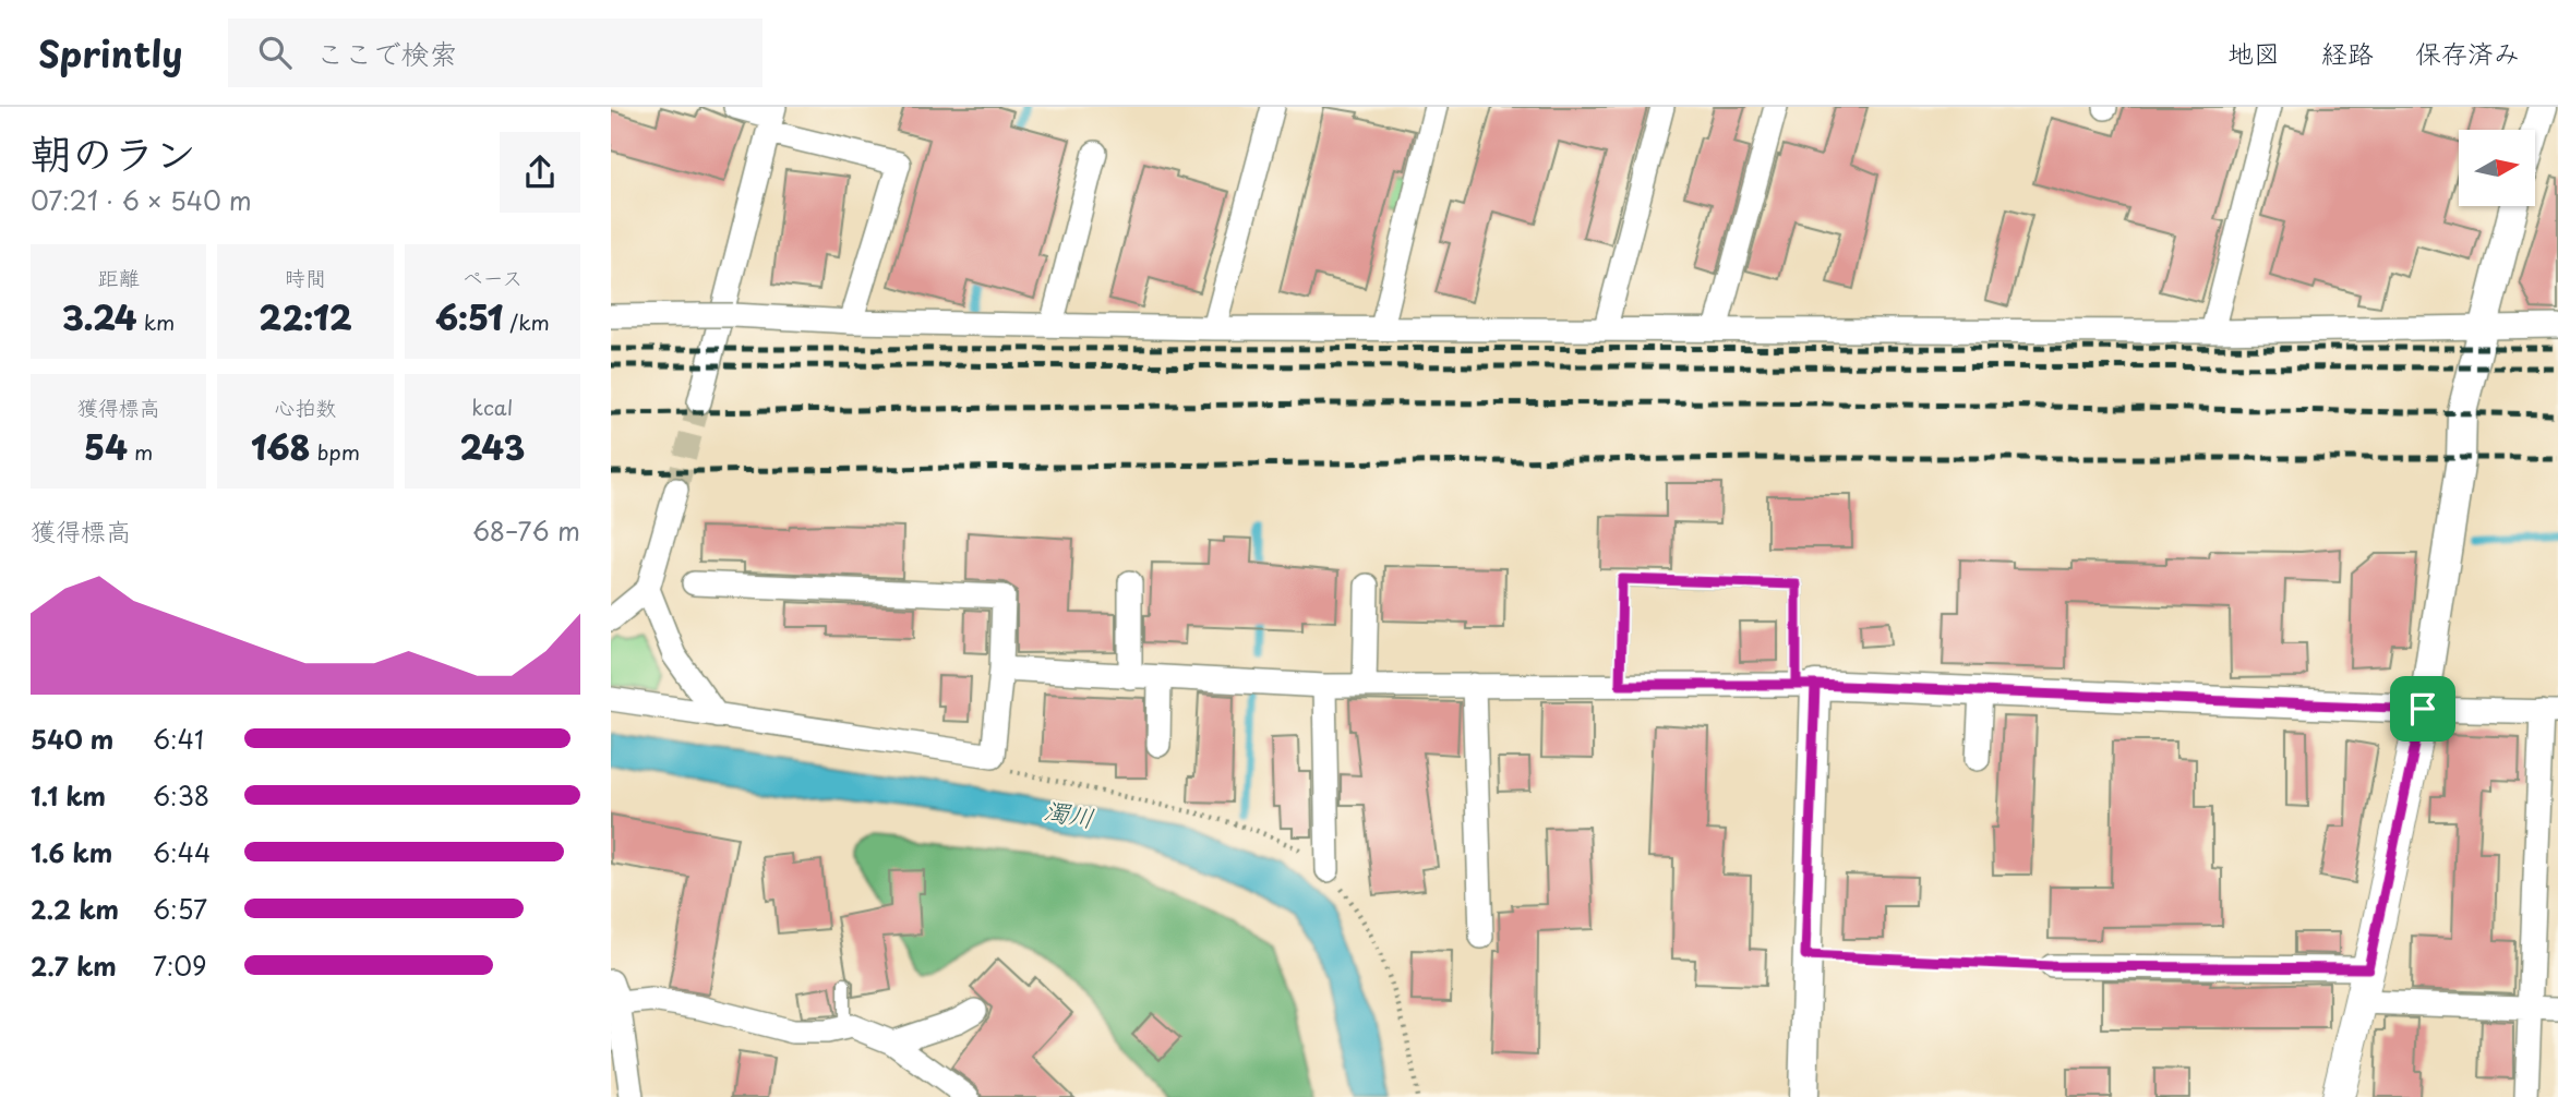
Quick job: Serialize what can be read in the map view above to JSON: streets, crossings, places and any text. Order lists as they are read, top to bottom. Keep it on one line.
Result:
{"water":["濁川"],"north":"right","page":{"header":"Sprintly","search":"ここで検索","nav":["地図","経路","保存済み"],"heading":["朝のラン","07:21 · 6 × 540 m"],"stats":[["距離","3.24 km"],["時間","22:12"],["ペース","6:51 /km"],["獲得標高","54 m"],["心拍数","168 bpm"],["kcal","243"]],"chart":["獲得標高","68–76 m"],"list":[{"name":"540 m","note":"6:41"},{"name":"1.1 km","note":"6:38"},{"name":"1.6 km","note":"6:44"},{"name":"2.2 km","note":"6:57"},{"name":"2.7 km","note":"7:09"}]}}
